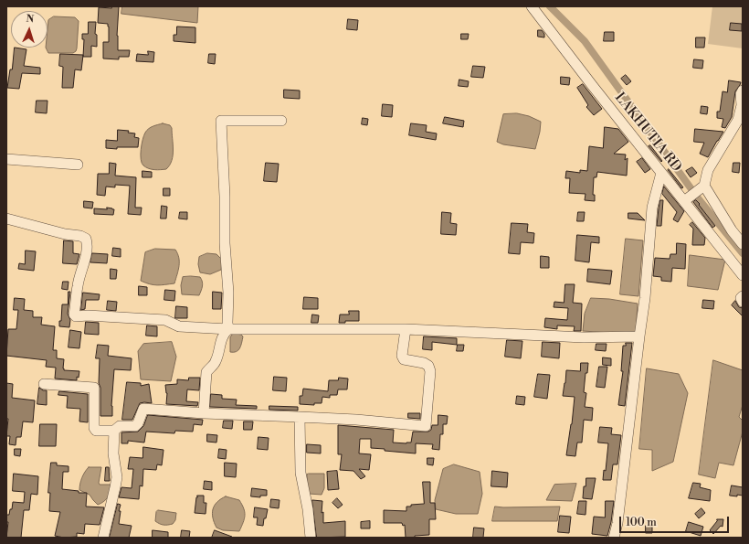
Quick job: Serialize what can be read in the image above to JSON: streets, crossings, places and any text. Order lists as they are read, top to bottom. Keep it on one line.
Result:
{"streets":{"street":["LAKHUTIA RD"]},"scale_bar":"100 m","north":"top"}
